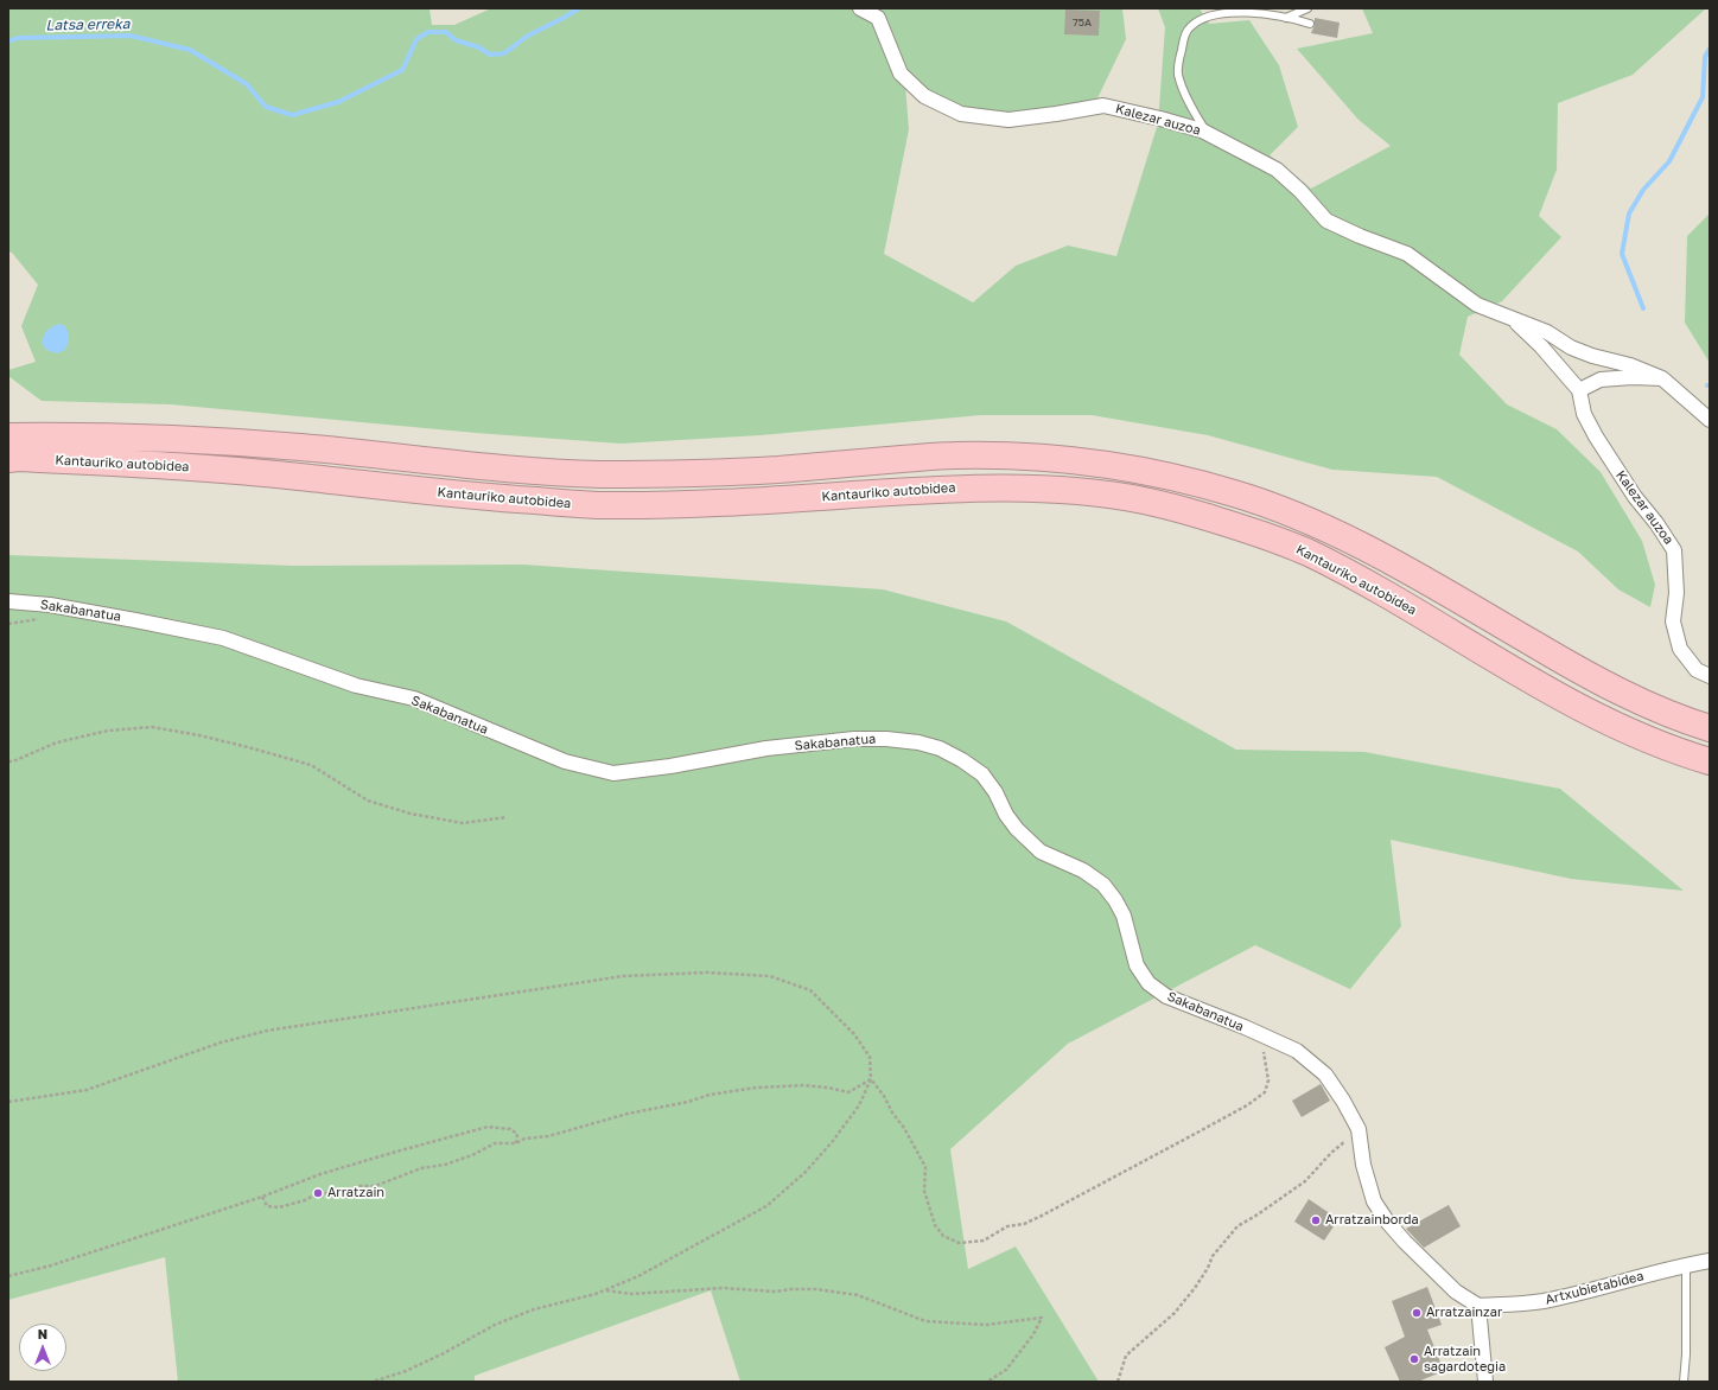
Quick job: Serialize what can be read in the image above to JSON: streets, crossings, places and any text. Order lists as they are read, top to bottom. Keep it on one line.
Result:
{"streets":{"highway":["Kantauriko autobidea"],"street":["Kalezar auzoa","Sakabanatua","Artxubietabidea"]},"crossings":[["Sakabanatua","Artxubietabidea"]],"water":["Latsa erreka"],"places":["Arratzain","Arratzainborda","Arratzainzar","Arratzain sagardotegia"],"house_numbers":["75A"],"north":"top"}
